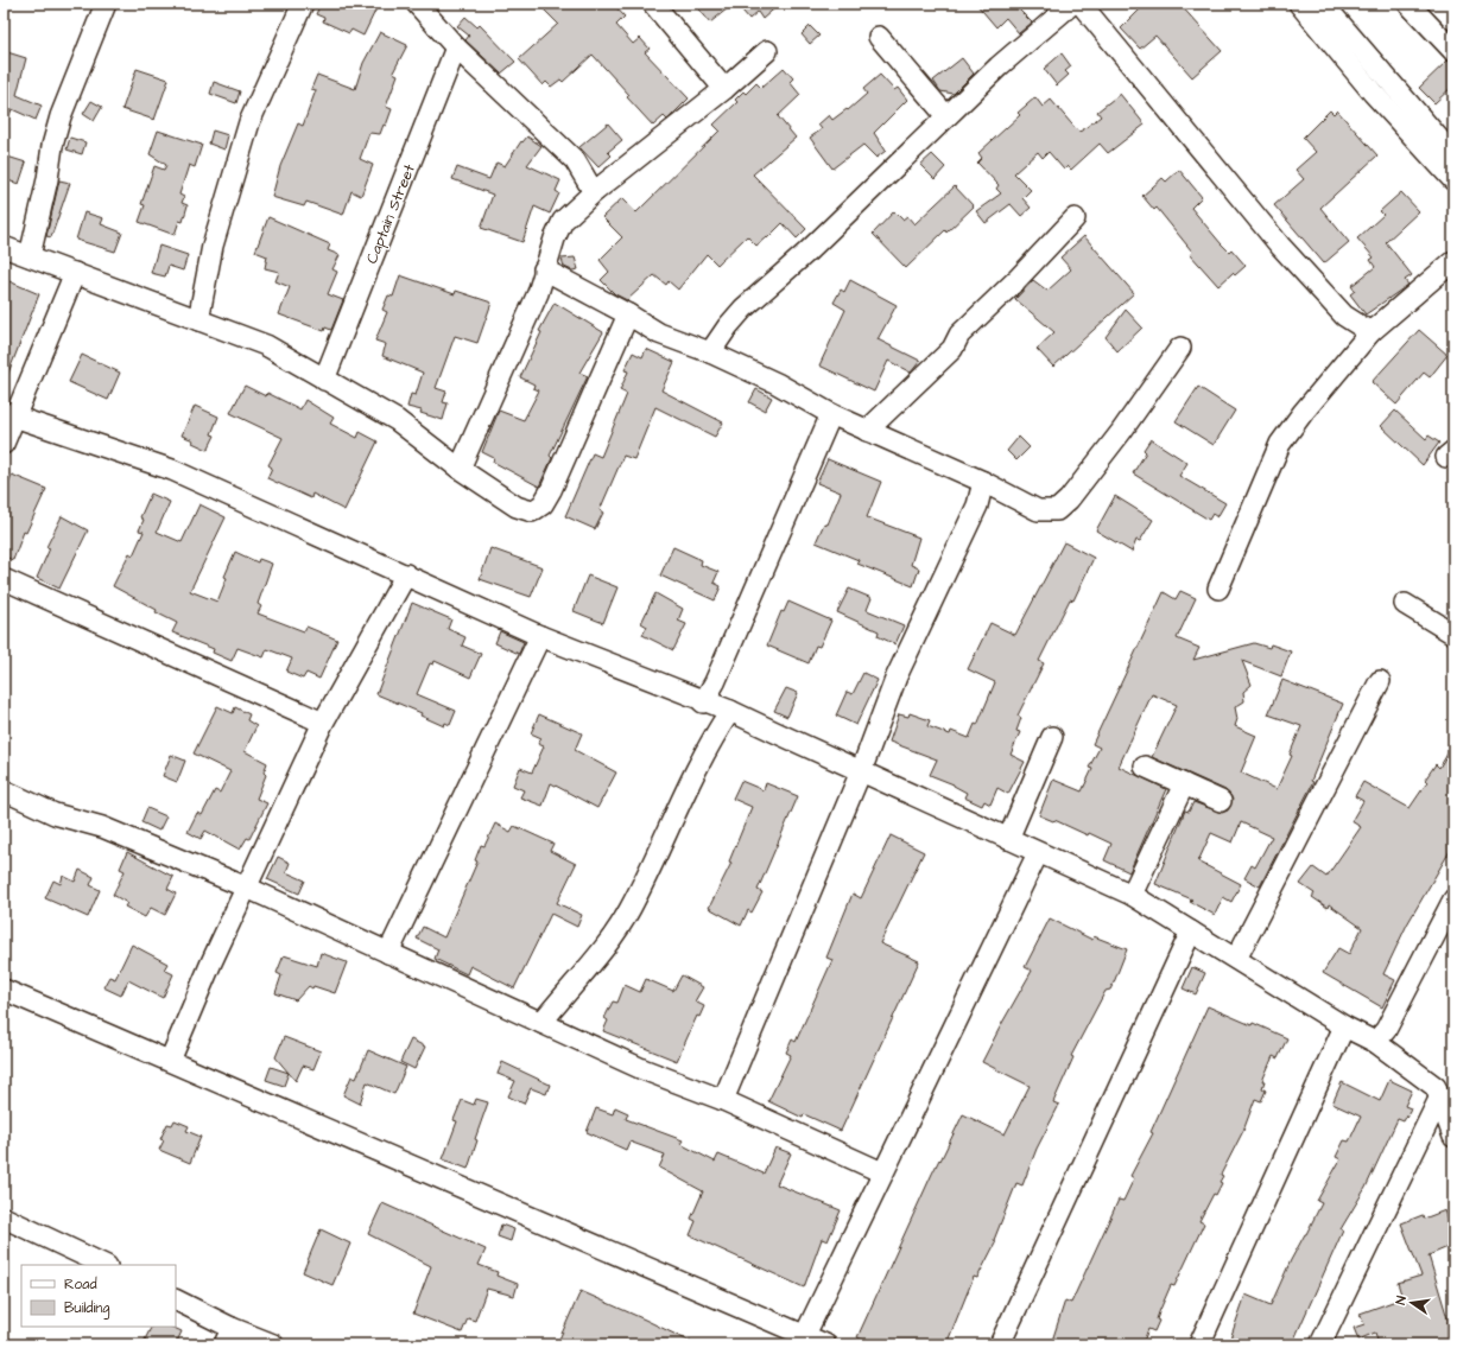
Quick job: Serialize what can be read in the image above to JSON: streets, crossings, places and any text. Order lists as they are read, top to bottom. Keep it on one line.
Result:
{"streets":{"street":["Captain Street"]},"legend":["Road","Building"],"north":"left"}
